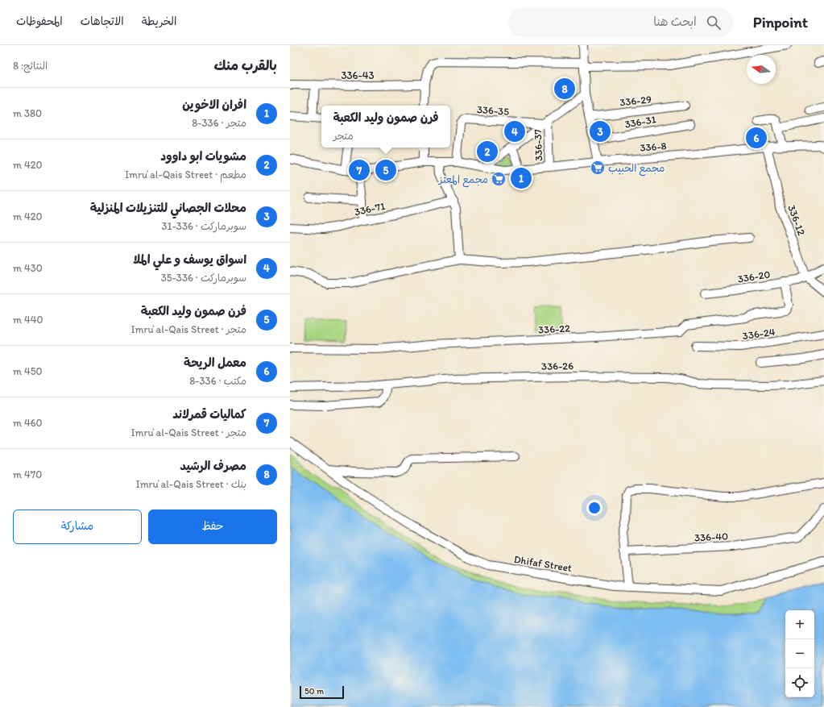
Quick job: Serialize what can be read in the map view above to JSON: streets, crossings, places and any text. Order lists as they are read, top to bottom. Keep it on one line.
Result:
{"streets":{"street":["336-43","336-29","336-35","336-31","336-37","336-8","336-71","336-12","336-20","336-22","336-24","336-26","336-40","Dhifaf Street"]},"crossings":[["336-35","336-37"],["336-35","336-8"],["336-37","336-8"],["336-8","336-12"],["336-12","336-20"],["336-20","336-22"]],"places":{"supermarket":["مجمع الحبيب","مجمع المعتز"]},"scale_bar":"50 m","north":"left","page":{"header":"Pinpoint","search":"ابحث هنا","nav":["الخريطة","الاتجاهات","المحفوظات"],"heading":["بالقرب منك","النتائج: 8"],"pins":["8","3","4","6","2","5","7","1"],"list":[{"mark":"1","name":"افران الاخوين","note":"متجر · 336-8","value":"380 m"},{"mark":"2","name":"مشويات ابو داوود","note":"مطعم · Imruʾ al-Qais Street","value":"420 m"},{"mark":"3","name":"محلات الجصاني للتنزيلات المنزلية","note":"سوبرماركت · 336-31","value":"420 m"},{"mark":"4","name":"اسواق يوسف و علي الملا","note":"سوبرماركت · 336-35","value":"430 m"},{"mark":"5","name":"فرن صمون وليد الكعبة","note":"متجر · Imruʾ al-Qais Street","value":"440 m"},{"mark":"6","name":"معمل الريحة","note":"مكتب · 336-8","value":"450 m"},{"mark":"7","name":"كماليات قمرلاند","note":"متجر · Imruʾ al-Qais Street","value":"460 m"},{"mark":"8","name":"مصرف الرشيد","note":"بنك · Imruʾ al-Qais Street","value":"470 m"}],"popup":["فرن صمون وليد الكعبة","متجر"],"buttons":["حفظ","مشاركة"],"map_buttons":["+","−"],"scale":"50 m"}}
